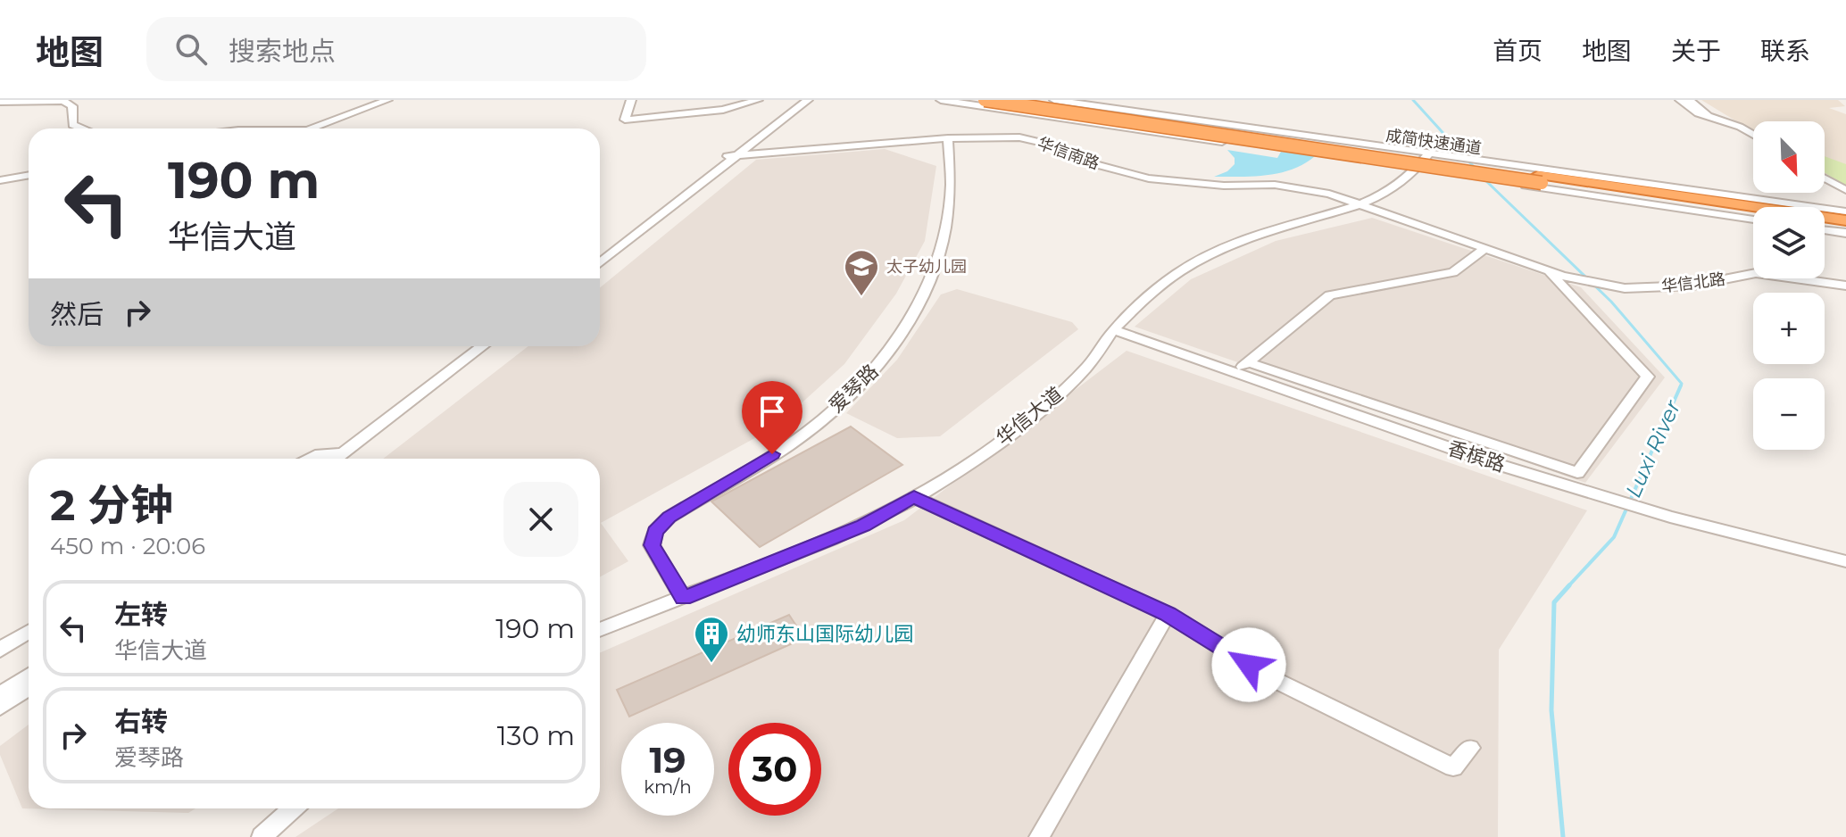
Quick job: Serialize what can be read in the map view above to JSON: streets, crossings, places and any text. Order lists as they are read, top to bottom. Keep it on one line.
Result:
{"streets":{"highway":["成简快速通道"],"street":["华信南路","华信北路","爱琴路","华信大道","香槟路"]},"crossings":[["华信南路","华信北路"],["华信南路","爱琴路"],["华信南路","华信大道"],["爱琴路","华信大道"],["华信大道","香槟路"]],"water":["Luxi River"],"places":{"school or university":["太子幼儿园"],"building":["幼师东山国际幼儿园"]},"north":"bottom right","page":{"header":"地图","search":"搜索地点","nav":["首页","地图","关于","联系"],"map_buttons":["+","−"],"turn":["190 m","华信大道"],"then":"然后","heading":["2 分钟","450 m · 20:06"],"list":[{"name":"左转","note":"华信大道","value":"190 m"},{"name":"右转","note":"爱琴路","value":"130 m"}],"speed":"19 km/h","limit":"30"}}
